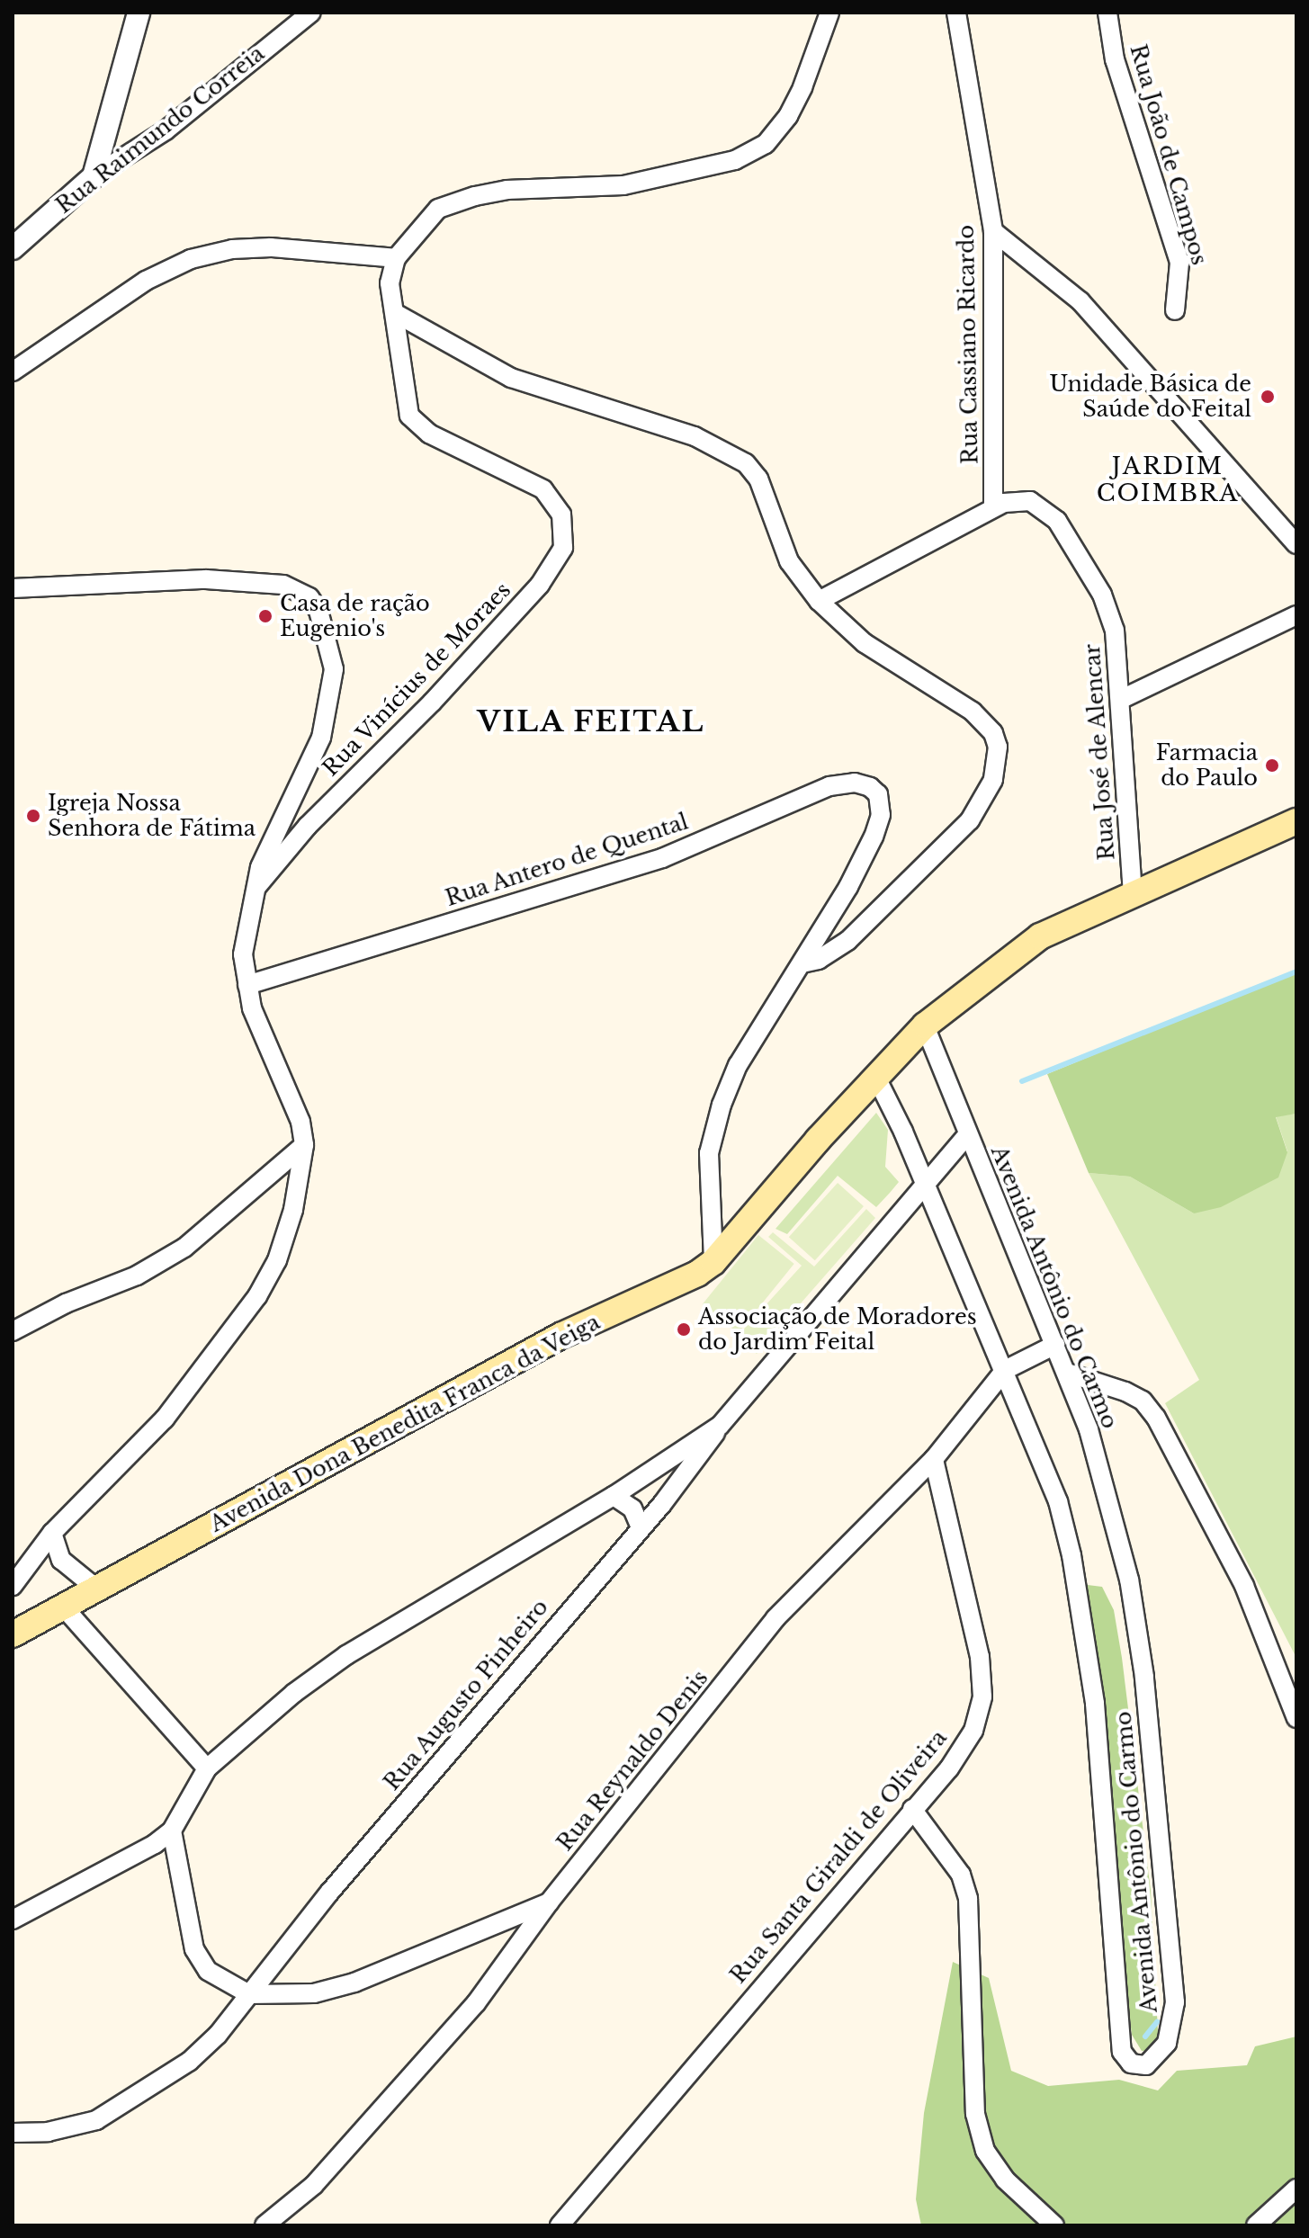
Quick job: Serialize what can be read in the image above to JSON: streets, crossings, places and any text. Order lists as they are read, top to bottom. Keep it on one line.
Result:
{"streets":{"main road":["Avenida Dona Benedita Franca da Veiga"],"street":["Rua Raimundo Correia","Rua João de Campos","Rua Cassiano Ricardo","Rua Vinícius de Moraes","Rua José de Alencar","Rua Antero de Quental","Avenida Antônio do Carmo","Rua Augusto Pinheiro","Rua Reynaldo Denis","Rua Santa Giraldi de Oliveira"]},"crossings":[["Rua Cassiano Ricardo","Rua José de Alencar"],["Rua José de Alencar","Avenida Dona Benedita Franca da Veiga"],["Avenida Antônio do Carmo","Avenida Dona Benedita Franca da Veiga"],["Avenida Antônio do Carmo","Rua Reynaldo Denis"],["Rua Reynaldo Denis","Rua Santa Giraldi de Oliveira"]],"districts":["JARDIM COIMBRA","VILA FEITAL"],"places":["Unidade Básica de Saúde do Feital","Casa de ração Eugenio's","Farmacia do Paulo","Igreja Nossa Senhora de Fátima","Associação de Moradores do Jardim Feital"]}
